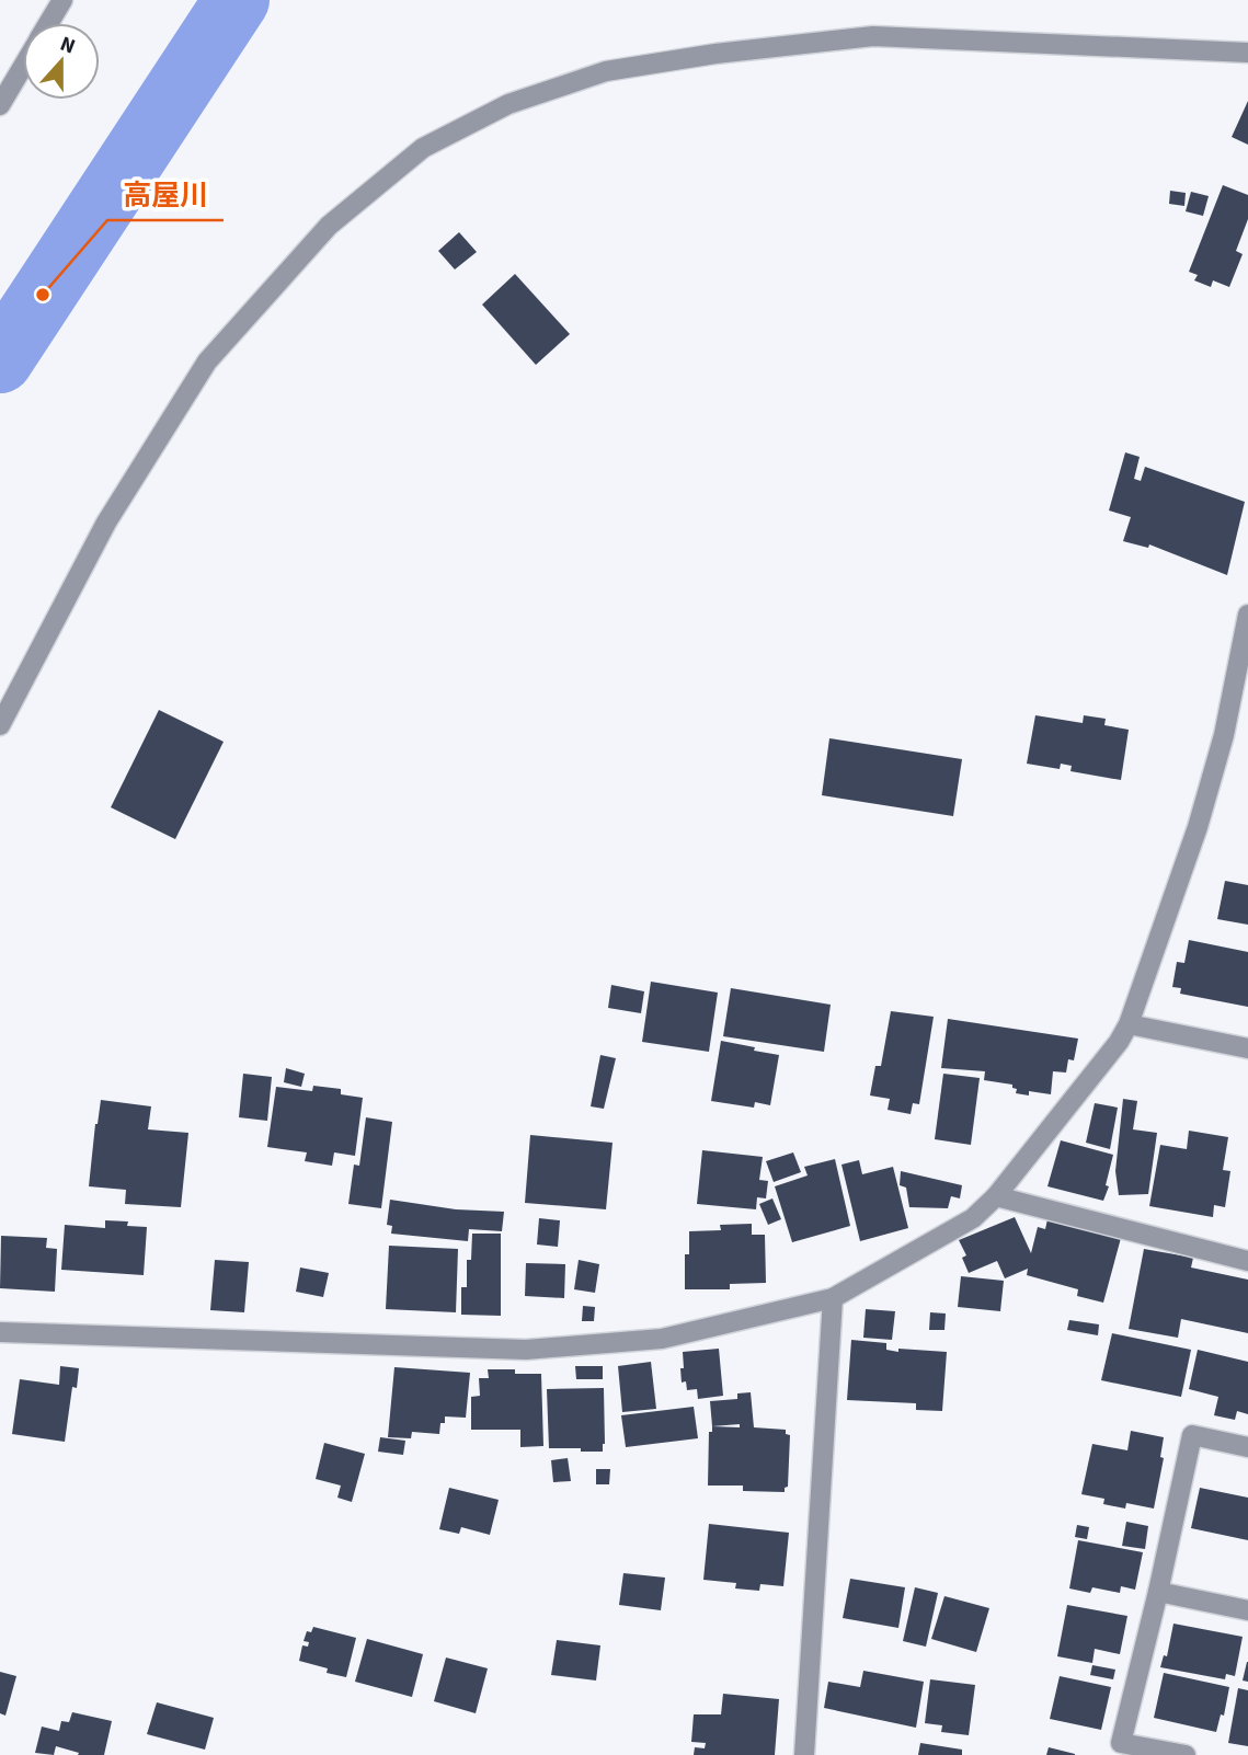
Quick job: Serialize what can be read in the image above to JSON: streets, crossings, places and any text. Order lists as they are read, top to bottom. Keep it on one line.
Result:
{"places":["高屋川"],"north":"top"}
